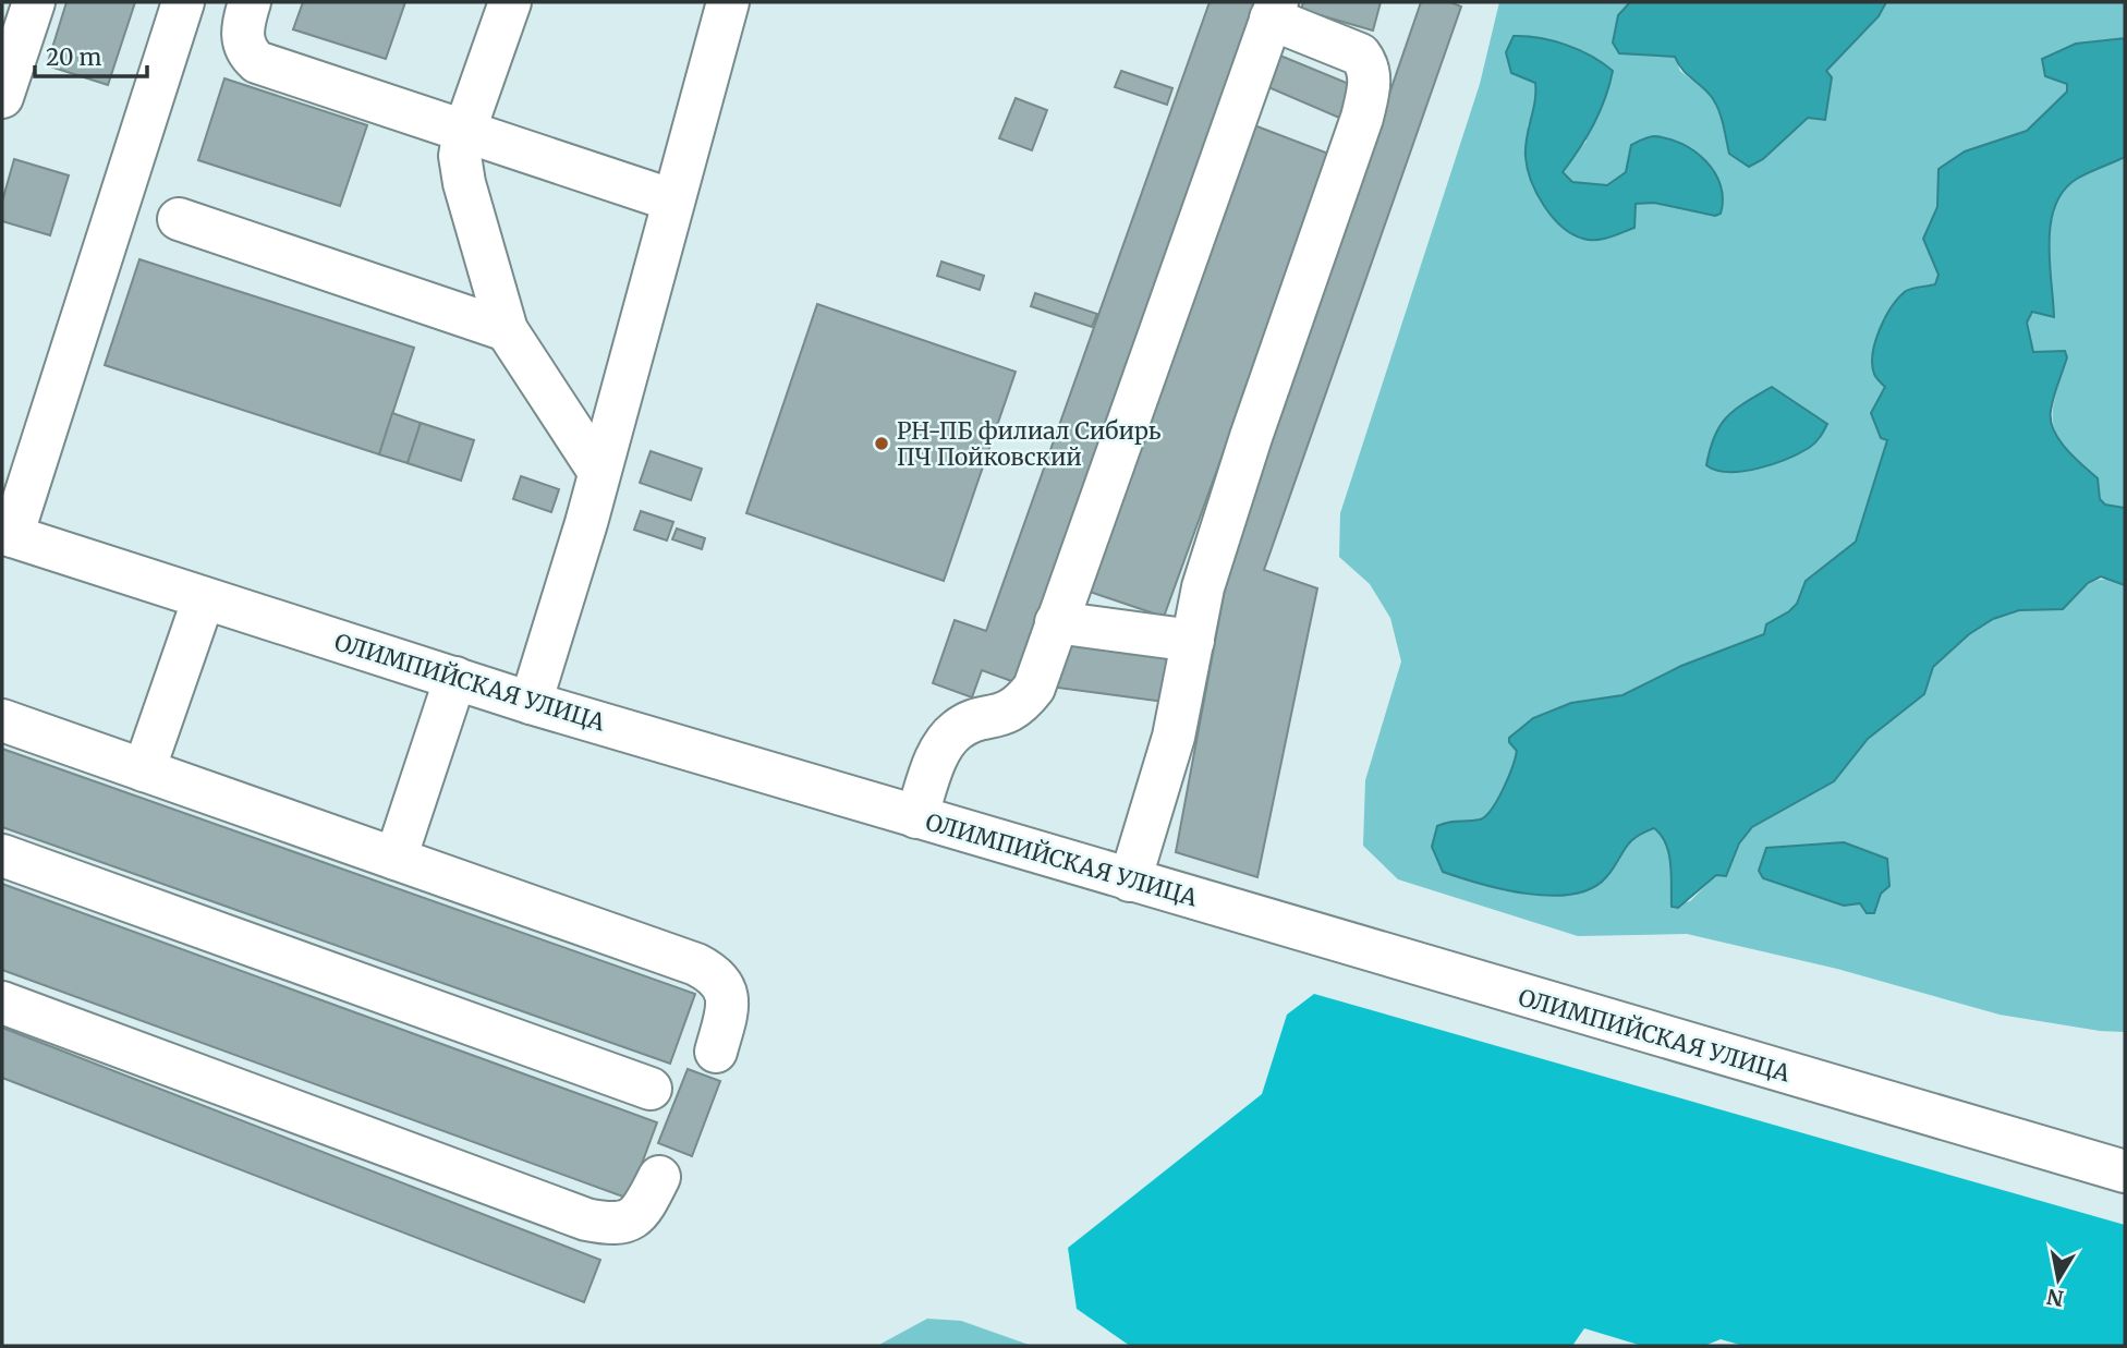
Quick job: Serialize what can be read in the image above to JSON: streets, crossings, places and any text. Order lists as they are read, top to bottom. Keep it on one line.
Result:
{"streets":{"street":["ОЛИМПИЙСКАЯ УЛИЦА"]},"places":["РН-ПБ филиал Сибирь ПЧ Пойковский"],"scale_bar":"20 m","north":"bottom"}
